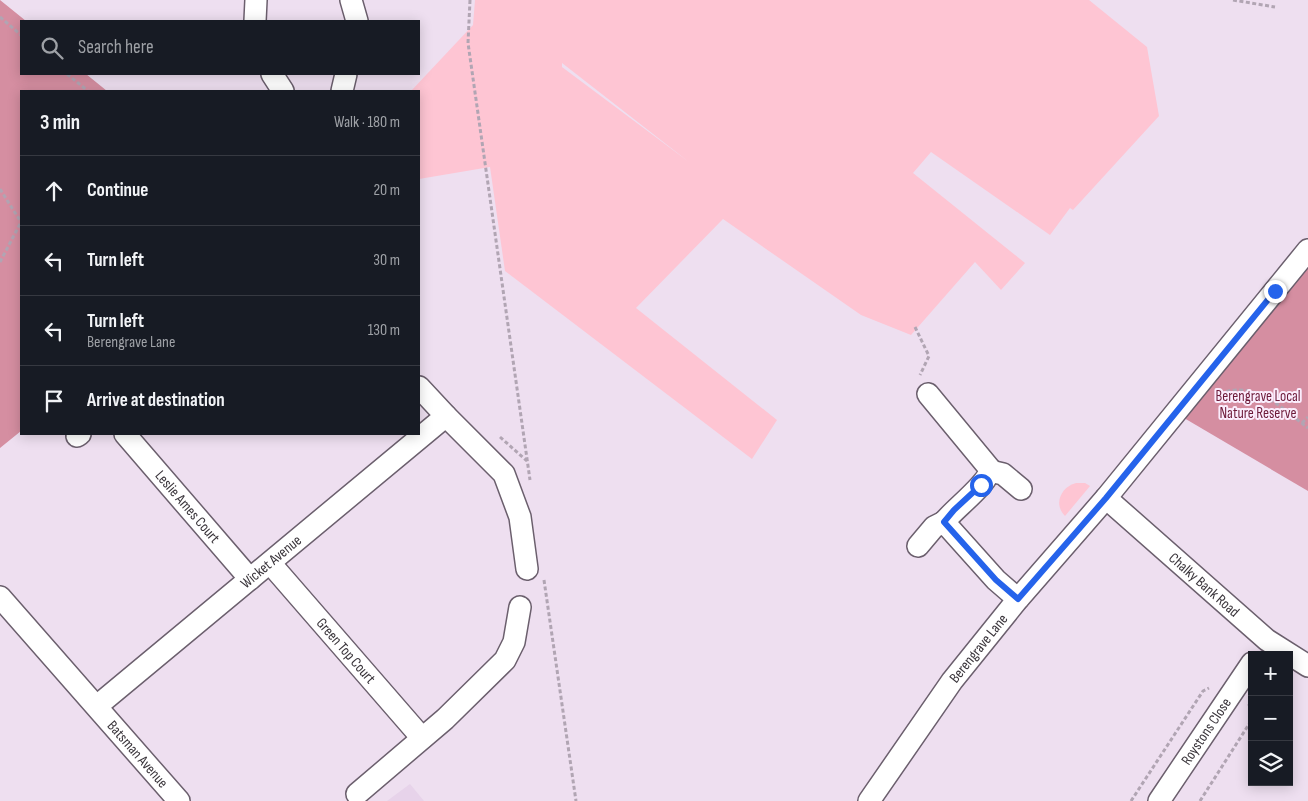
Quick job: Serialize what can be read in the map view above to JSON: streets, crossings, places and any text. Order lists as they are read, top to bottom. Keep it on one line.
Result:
{"streets":{"street":["Leslie Ames Court","Wicket Avenue","Chalky Bank Road","Berengrave Lane","Green Top Court","Roystons Close","Batsman Avenue"]},"crossings":[["Leslie Ames Court","Wicket Avenue"],["Wicket Avenue","Green Top Court"],["Wicket Avenue","Batsman Avenue"],["Chalky Bank Road","Berengrave Lane"]],"parks":["Berengrave Local Nature Reserve"],"page":{"search":"Search here","heading":["3 min","Walk · 180 m"],"list":[["Continue","20 m"],["Turn left","30 m"],["Turn left","Berengrave Lane","130 m"],"Arrive at destination"],"map_buttons":["+","−"]}}
